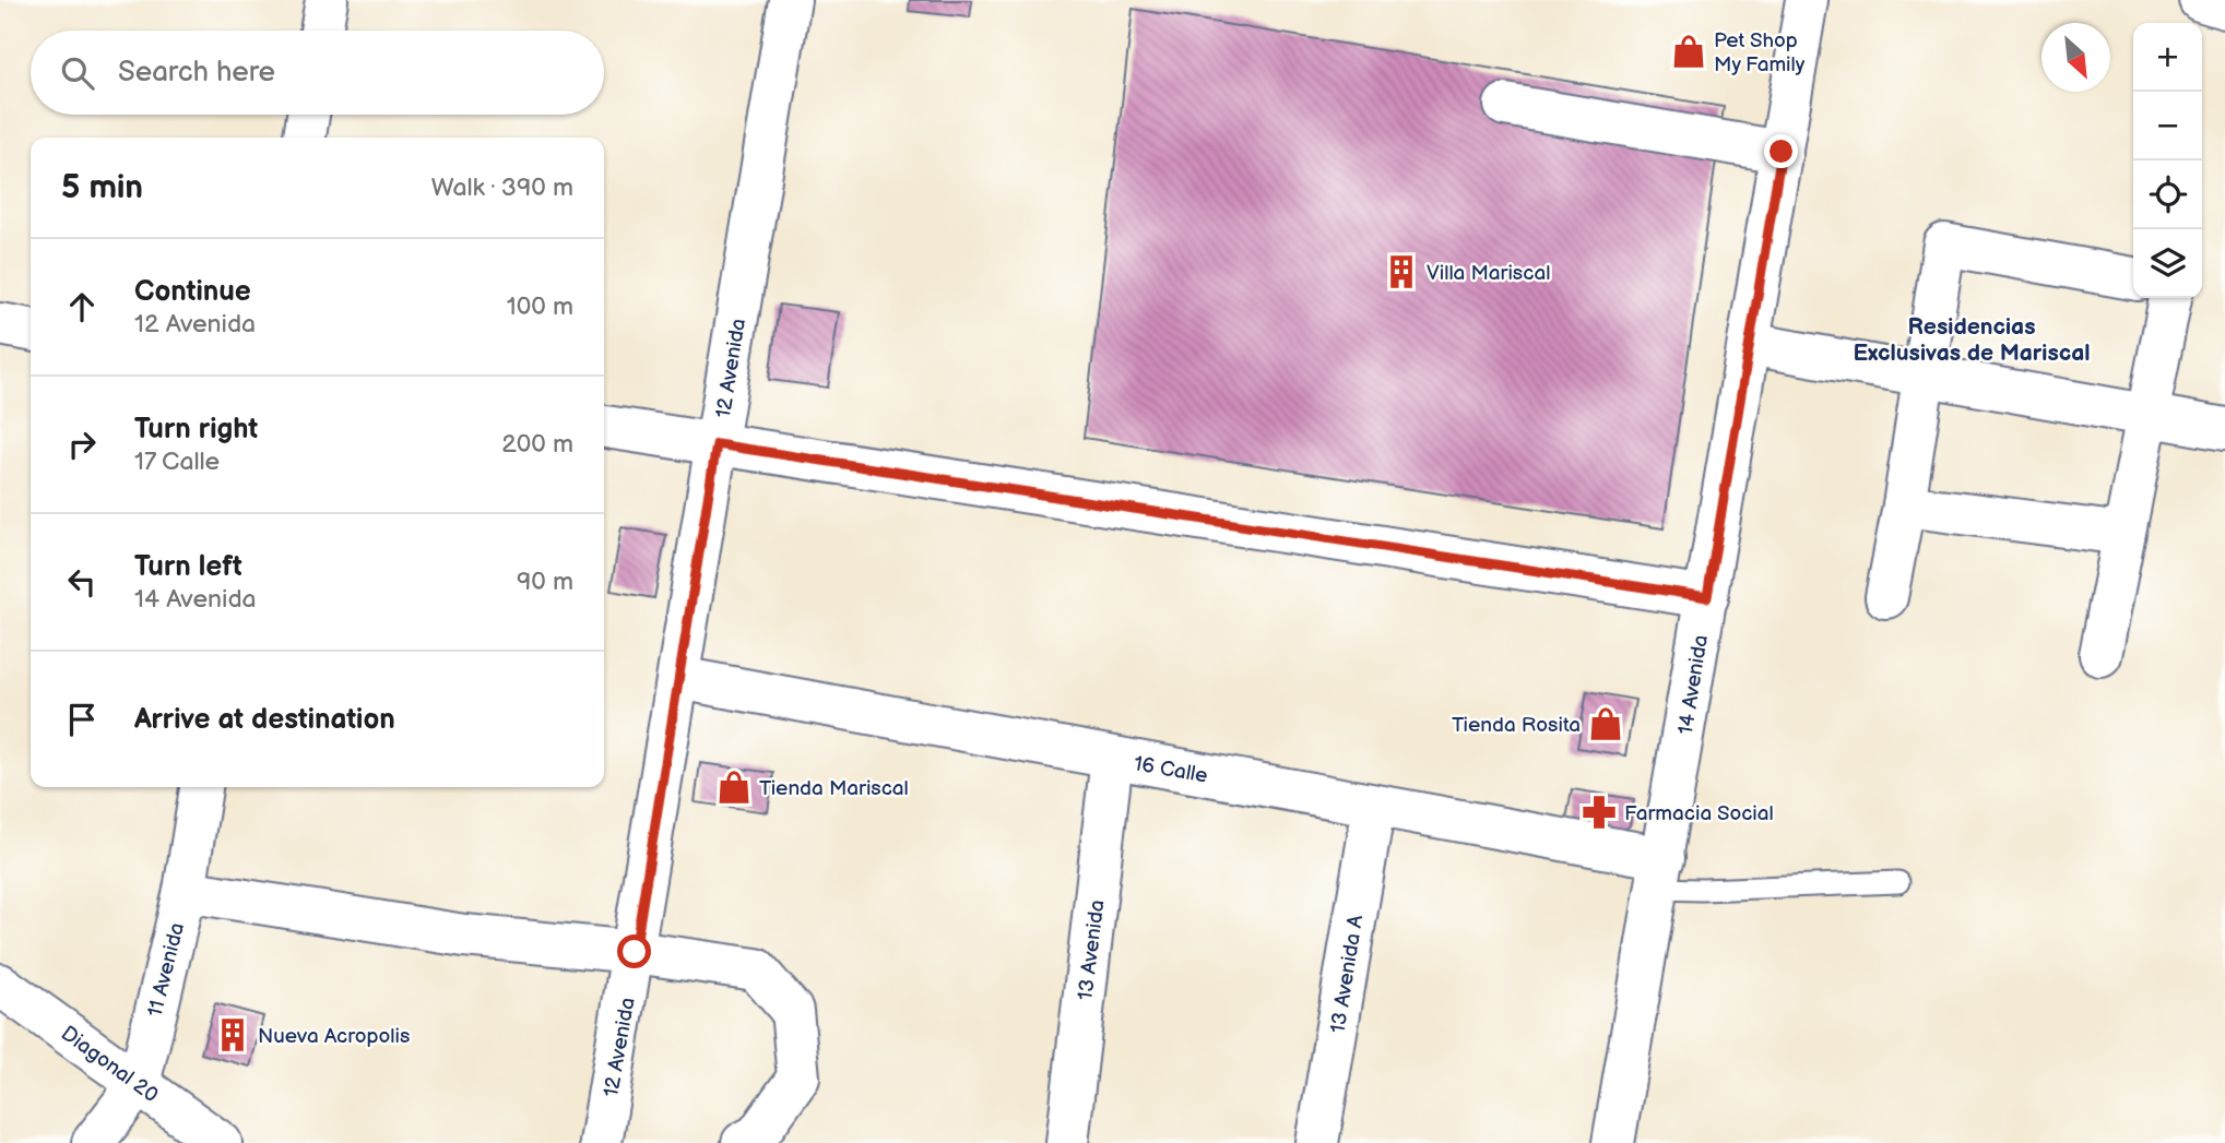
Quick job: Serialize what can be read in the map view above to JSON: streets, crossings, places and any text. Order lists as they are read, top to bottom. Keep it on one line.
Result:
{"streets":{"street":["12 Avenida","14 Avenida","16 Calle","13 Avenida","11 Avenida","13 Avenida A","Diagonal 20"]},"crossings":[["12 Avenida","16 Calle"],["14 Avenida","16 Calle"],["16 Calle","13 Avenida"],["16 Calle","13 Avenida A"],["11 Avenida","Diagonal 20"]],"districts":["Residencias Exclusivas de Mariscal"],"places":{"shop":["Pet Shop My Family","Tienda Rosita","Tienda Mariscal"],"building":["Villa Mariscal","Nueva Acropolis"],"pharmacy":["Farmacia Social"]},"north":"bottom right","page":{"map_buttons":["+","−"],"search":"Search here","heading":["5 min","Walk · 390 m"],"list":[["Continue","12 Avenida","100 m"],["Turn right","17 Calle","200 m"],["Turn left","14 Avenida","90 m"],"Arrive at destination"]}}
